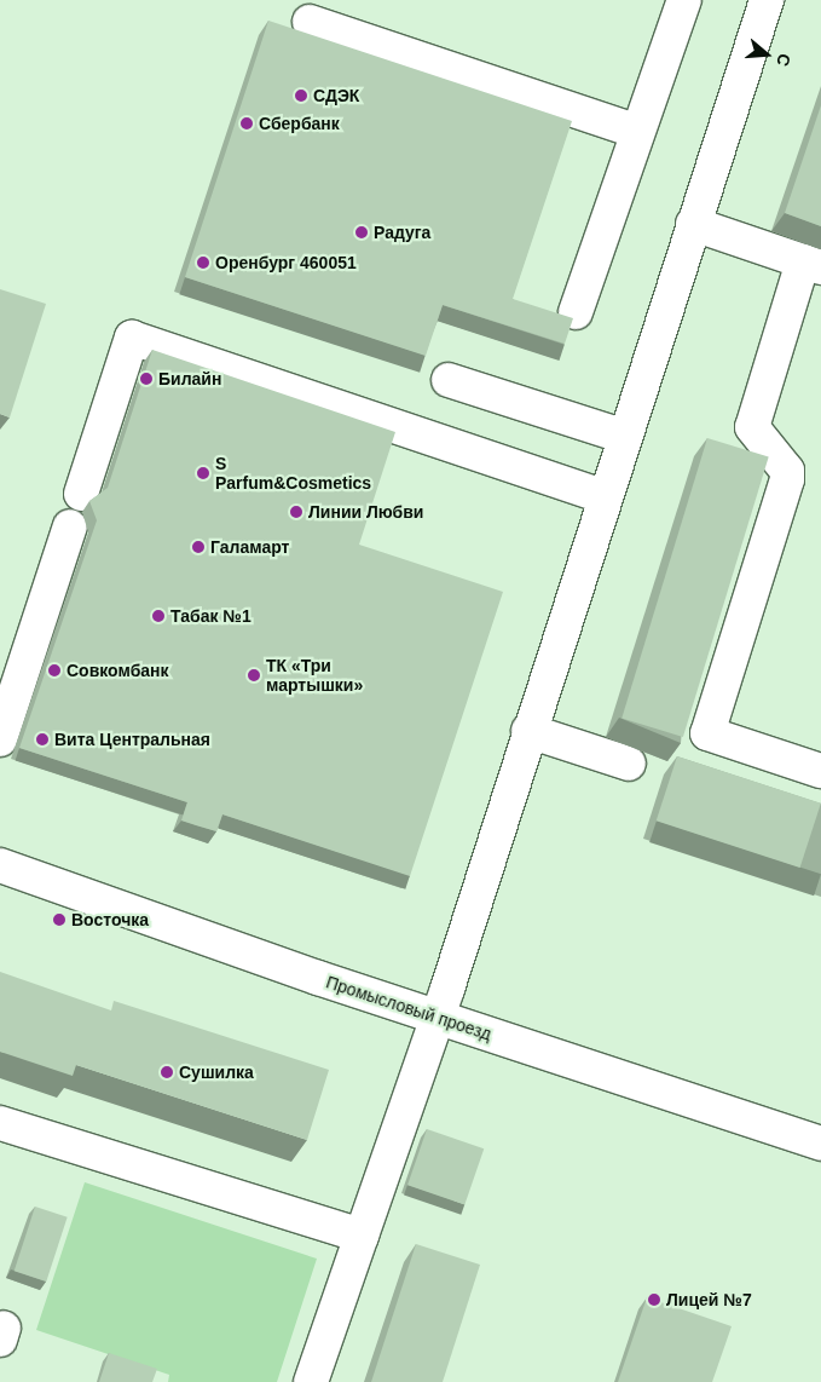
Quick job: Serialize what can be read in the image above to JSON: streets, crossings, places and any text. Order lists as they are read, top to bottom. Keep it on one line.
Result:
{"streets":{"street":["Промысловый проезд"]},"places":["СДЭК","Сбербанк","Радуга","Оренбург 460051","Билайн","S Parfum&Cosmetics","Линии Любви","Галамарт","Табак №1","Совкомбанк","ТК «Три мартышки»","Вита Центральная","Восточка","Сушилка","Лицей №7"],"north":"right"}
